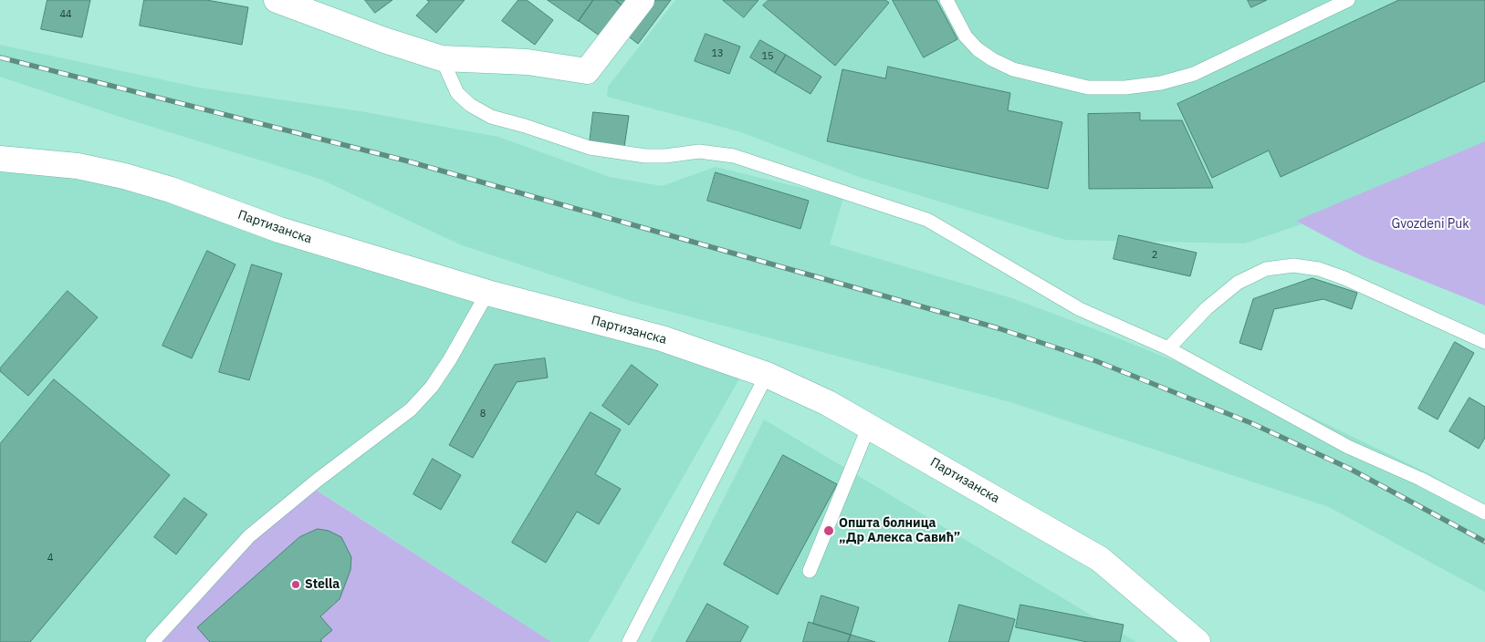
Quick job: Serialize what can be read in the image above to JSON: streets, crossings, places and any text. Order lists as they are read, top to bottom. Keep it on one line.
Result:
{"streets":{"street":["Партизанска"]},"parks":["Gvozdeni Puk"],"places":["Општа болница „Др Алекса Савић”","Stella"],"house_numbers":["44","13","15","2","8","4"]}
